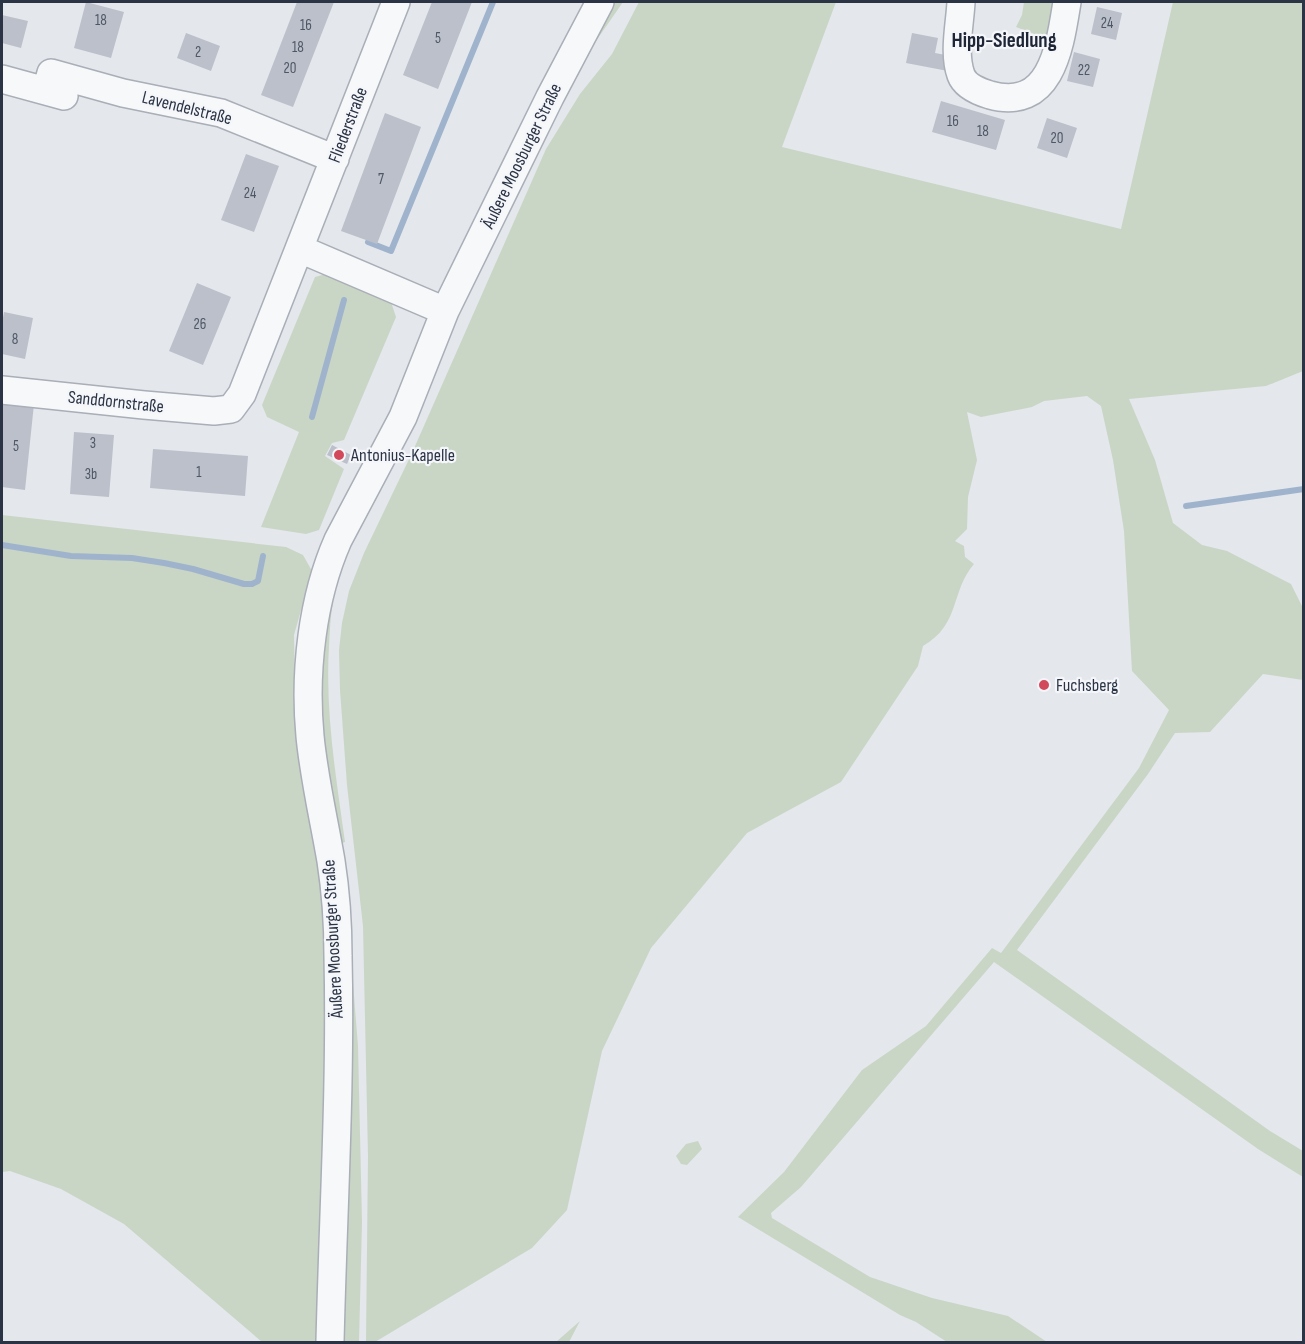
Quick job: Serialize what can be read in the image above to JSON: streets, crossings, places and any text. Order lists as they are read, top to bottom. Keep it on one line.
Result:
{"streets":{"street":["Lavendelstraße","Fliederstraße","Äußere Moosburger Straße","Sanddornstraße"]},"crossings":[["Lavendelstraße","Fliederstraße"],["Fliederstraße","Sanddornstraße"]],"districts":["Hipp-Siedlung"],"places":["Antonius-Kapelle","Fuchsberg"],"house_numbers":["18","24","16","5","18","2","20","22","16","18","20","7","24","26","8","3","5","1","3b"]}
